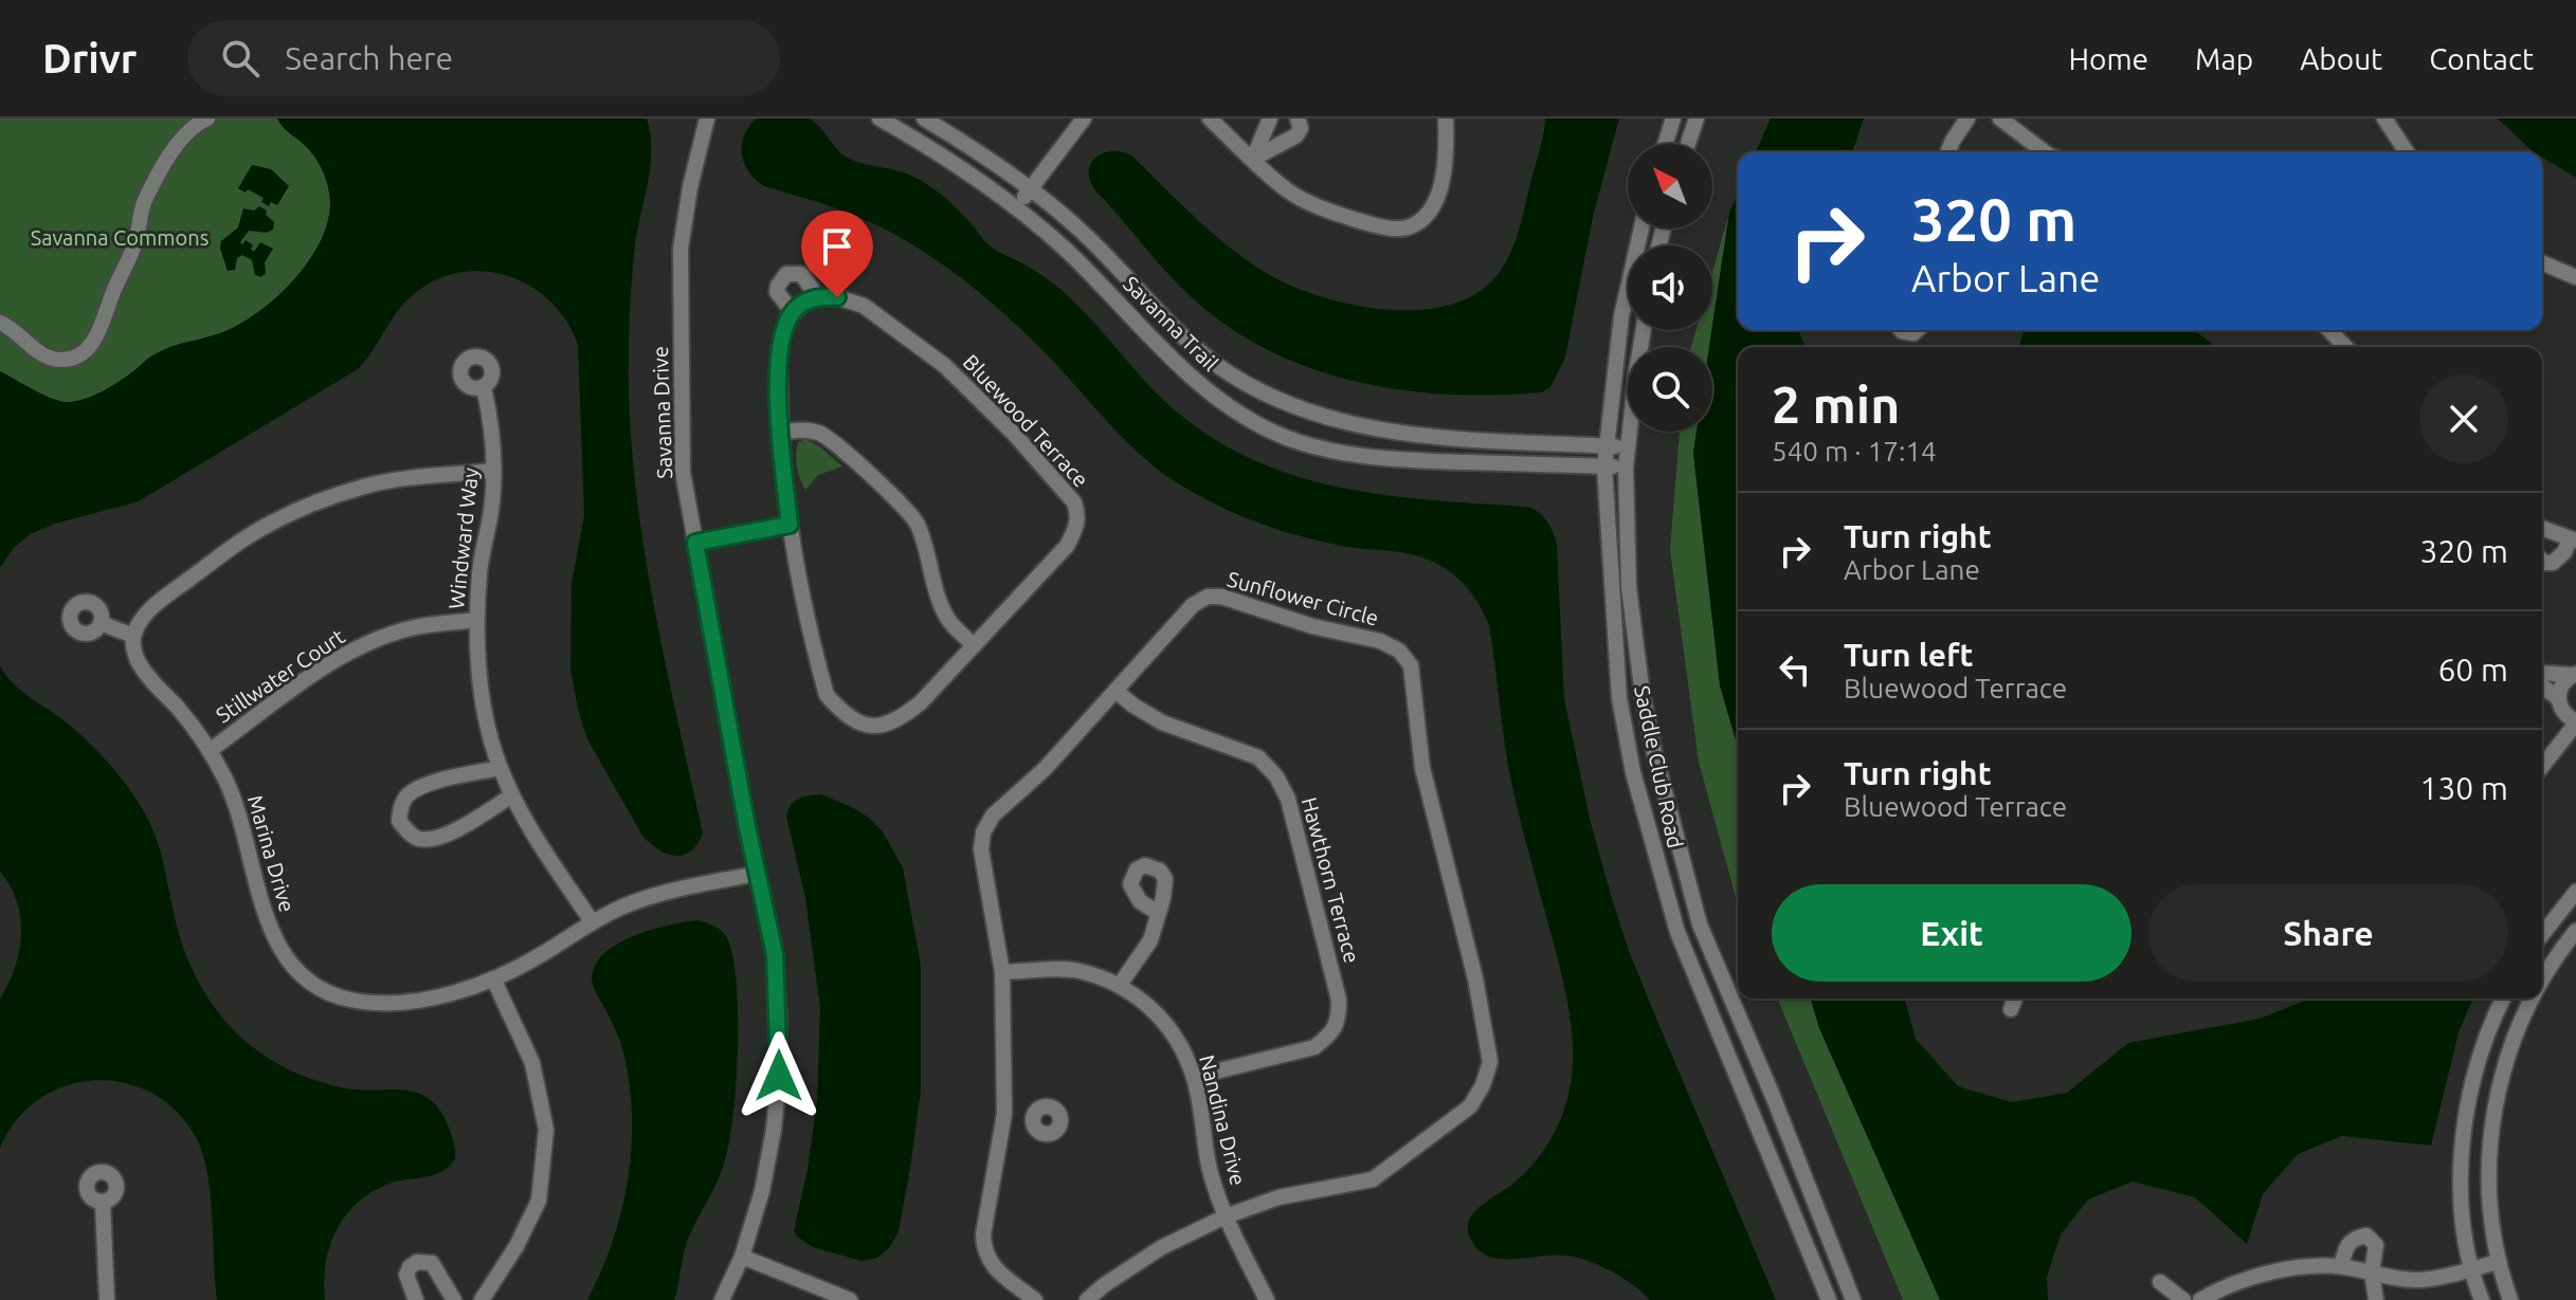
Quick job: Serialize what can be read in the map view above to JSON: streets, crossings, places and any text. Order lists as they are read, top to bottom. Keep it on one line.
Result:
{"streets":{"street":["Savanna Trail","Savanna Drive","Bluewood Terrace","Windward Way","Sunflower Circle","Stillwater Court","Saddle Club Road","Marina Drive","Hawthorn Terrace","Nandina Drive"]},"crossings":[["Savanna Trail","Saddle Club Road"],["Savanna Drive","Marina Drive"],["Windward Way","Stillwater Court"],["Windward Way","Marina Drive"],["Sunflower Circle","Hawthorn Terrace"],["Sunflower Circle","Nandina Drive"],["Stillwater Court","Marina Drive"],["Hawthorn Terrace","Nandina Drive"]],"parks":["Savanna Commons"],"north":"top left","page":{"header":"Drivr","search":"Search here","nav":["Home","Map","About","Contact"],"turn":["320 m","Arbor Lane"],"heading":["2 min","540 m · 17:14"],"list":[{"name":"Turn right","note":"Arbor Lane","value":"320 m"},{"name":"Turn left","note":"Bluewood Terrace","value":"60 m"},{"name":"Turn right","note":"Bluewood Terrace","value":"130 m"}],"buttons":["Exit","Share"]}}
